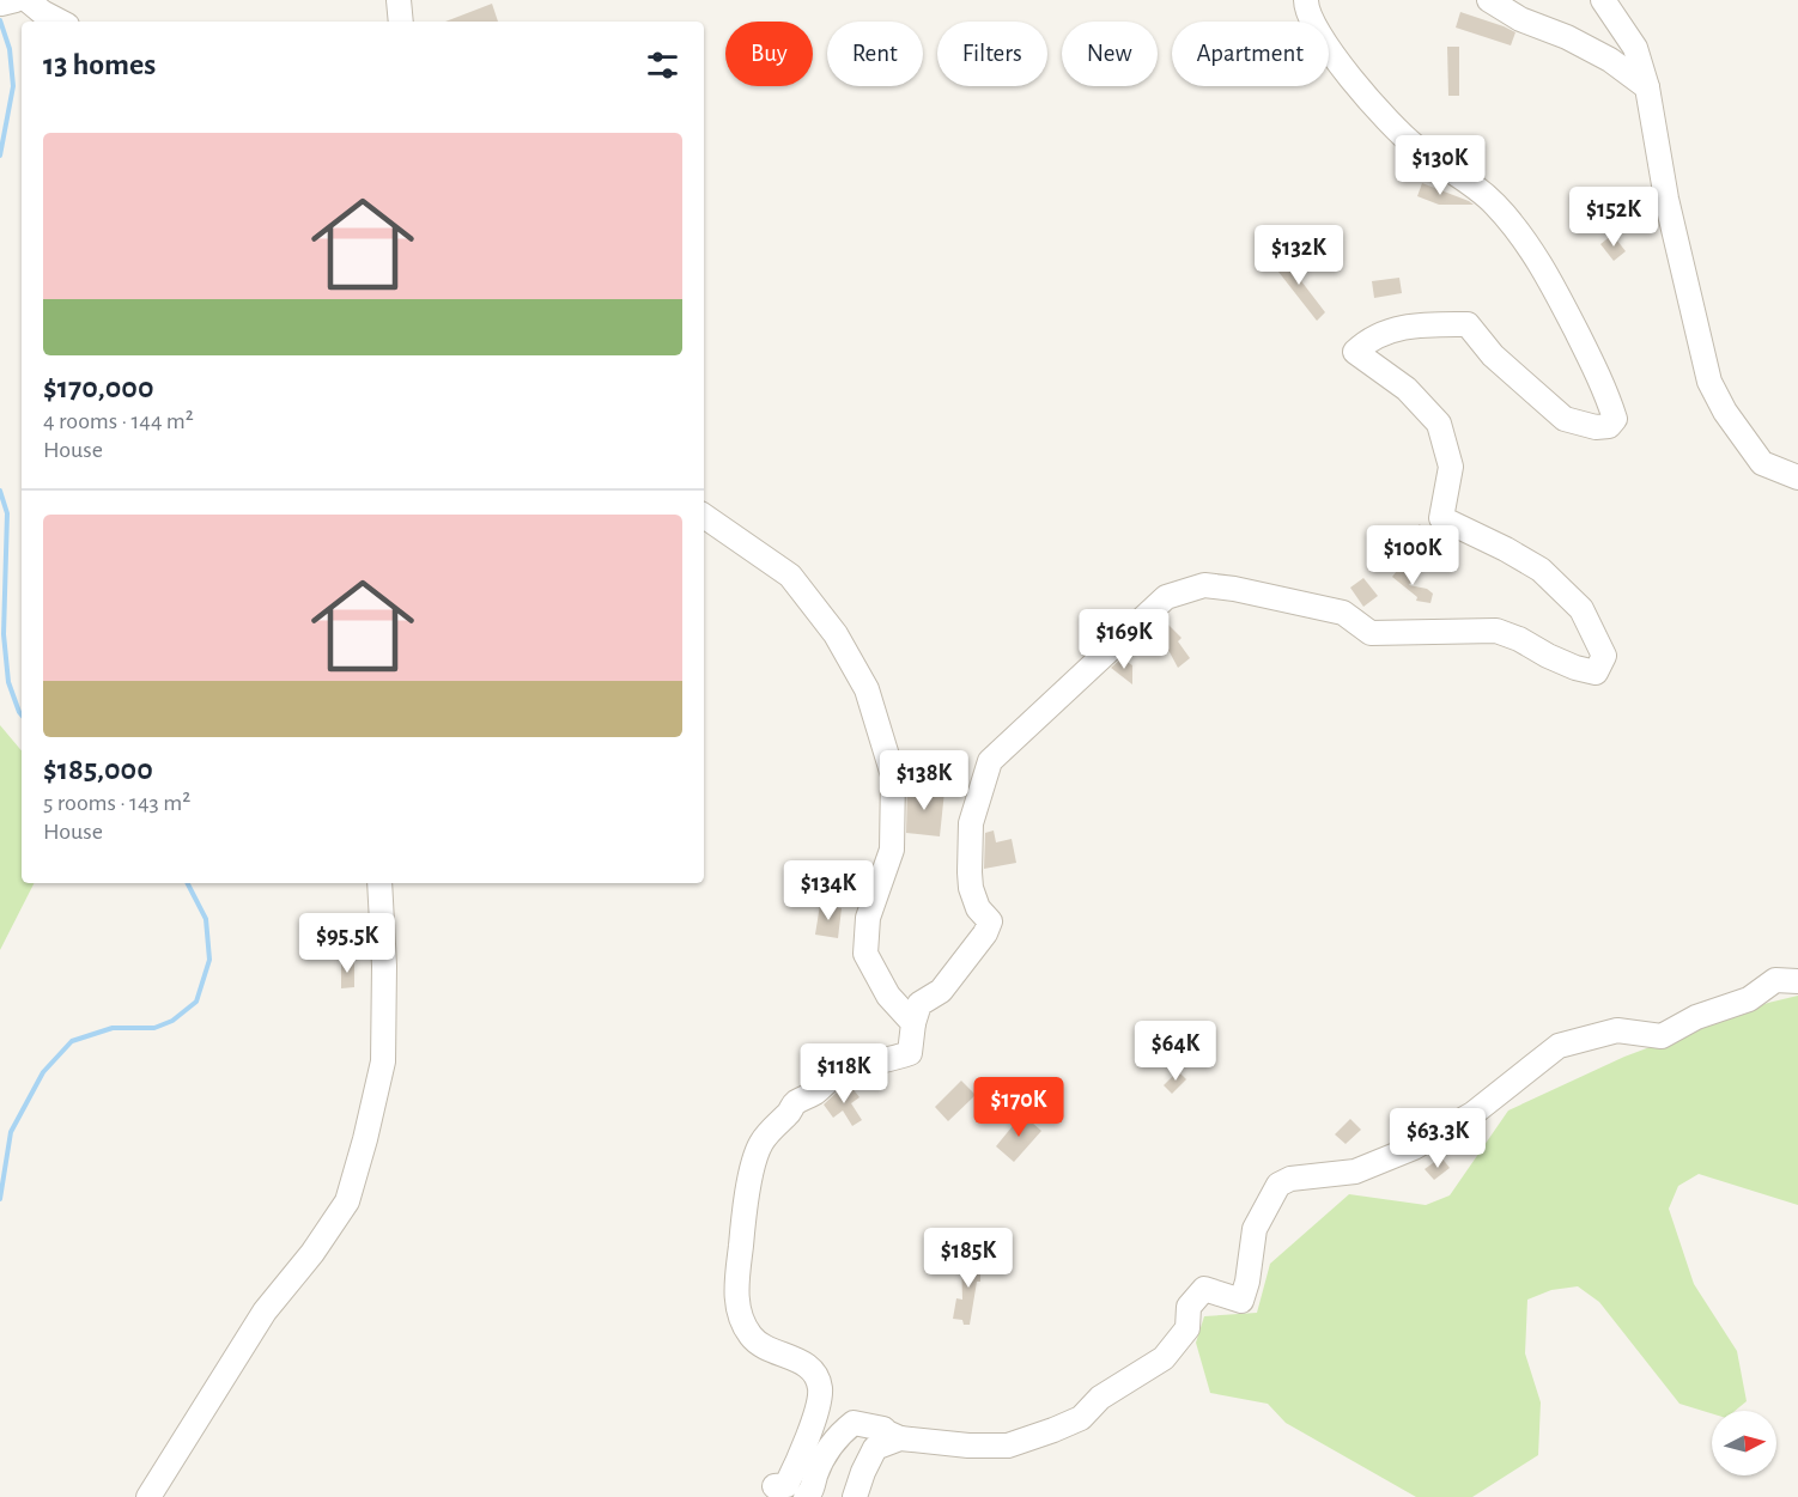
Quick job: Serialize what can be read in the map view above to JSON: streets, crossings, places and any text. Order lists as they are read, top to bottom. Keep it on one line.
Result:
{"north":"right","page":{"chip":["Buy","Rent","Filters","New","Apartment"],"heading":"13 homes","list":[{"name":"$170,000","note":"4 rooms · 144 m² · House"},{"name":"$185,000","note":"5 rooms · 143 m² · House"}],"price":["$130K","$152K","$132K","$100K","$169K","$138K","$134K","$95.5K","$64K","$118K","$170K","$63.3K","$185K"]}}
